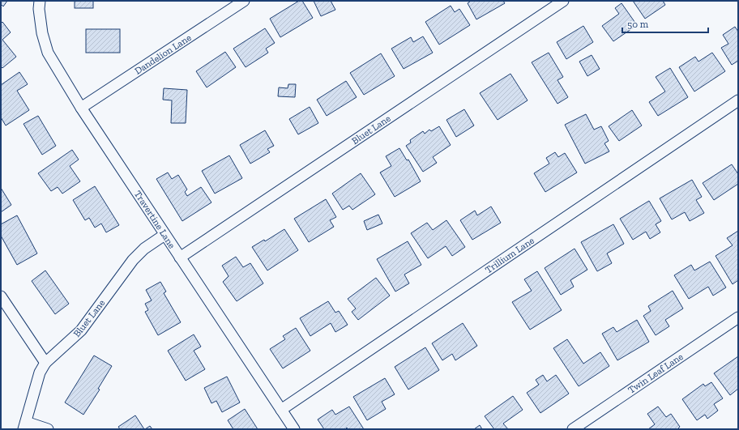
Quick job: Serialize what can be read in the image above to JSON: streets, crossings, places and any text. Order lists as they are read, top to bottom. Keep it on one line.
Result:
{"streets":{"street":["Dandelion Lane","Bluet Lane","Travertine Lane","Trillium Lane","Twin Leaf Lane"]},"crossings":[["Dandelion Lane","Travertine Lane"],["Bluet Lane","Travertine Lane"],["Travertine Lane","Trillium Lane"]],"scale_bar":"50 m"}
